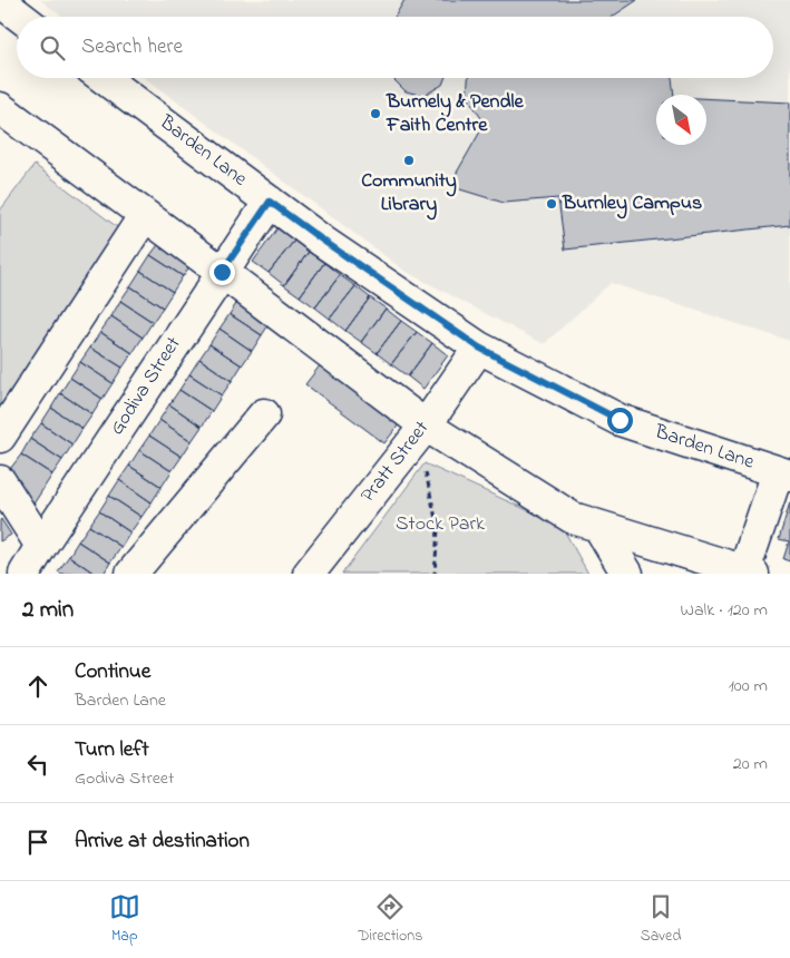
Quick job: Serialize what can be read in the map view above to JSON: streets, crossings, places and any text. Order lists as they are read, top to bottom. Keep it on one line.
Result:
{"streets":{"street":["Barden Lane","Godiva Street","Pratt Street"]},"crossings":[["Barden Lane","Godiva Street"],["Barden Lane","Pratt Street"]],"parks":["Stock Park"],"places":["Burnely & Pendle Faith Centre","Community Library","Burnley Campus"],"north":"bottom right","page":{"search":"Search here","heading":["2 min","Walk · 120 m"],"list":[["Continue","Barden Lane","100 m"],["Turn left","Godiva Street","20 m"],"Arrive at destination"],"nav":["Map","Directions","Saved"]}}
